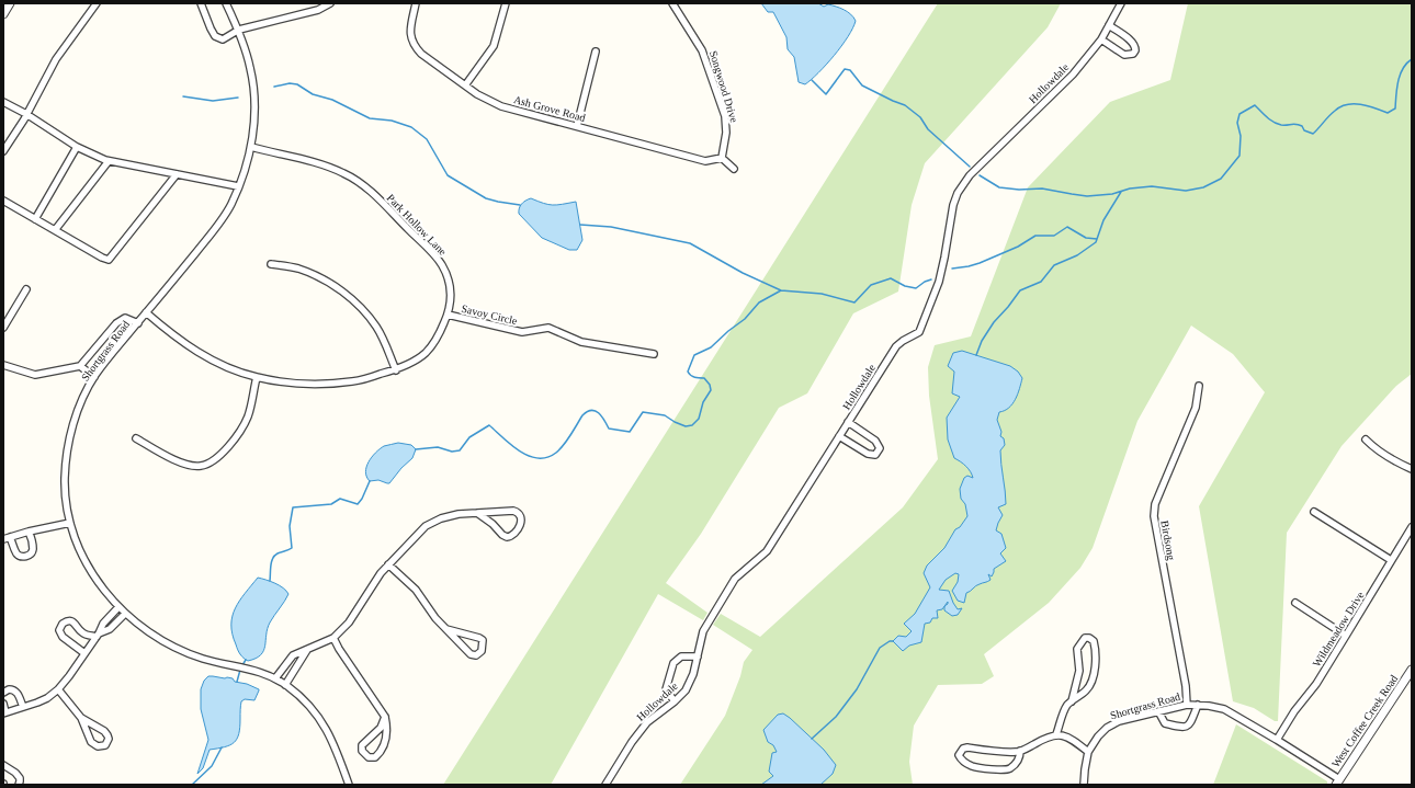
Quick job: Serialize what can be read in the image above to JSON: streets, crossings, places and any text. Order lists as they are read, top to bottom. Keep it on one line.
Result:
{"streets":{"street":["Hollowdale","Songwood Drive","Ash Grove Road","Park Hollow Lane","Savoy Circle","Shortgrass Road","Birdsong","Wildmeadow Drive","West Coffee Creek Road"]},"crossings":[["Songwood Drive","Ash Grove Road"],["Park Hollow Lane","Savoy Circle"],["Park Hollow Lane","Shortgrass Road"],["Shortgrass Road","Birdsong"],["Shortgrass Road","Wildmeadow Drive"],["Shortgrass Road","West Coffee Creek Road"]]}
